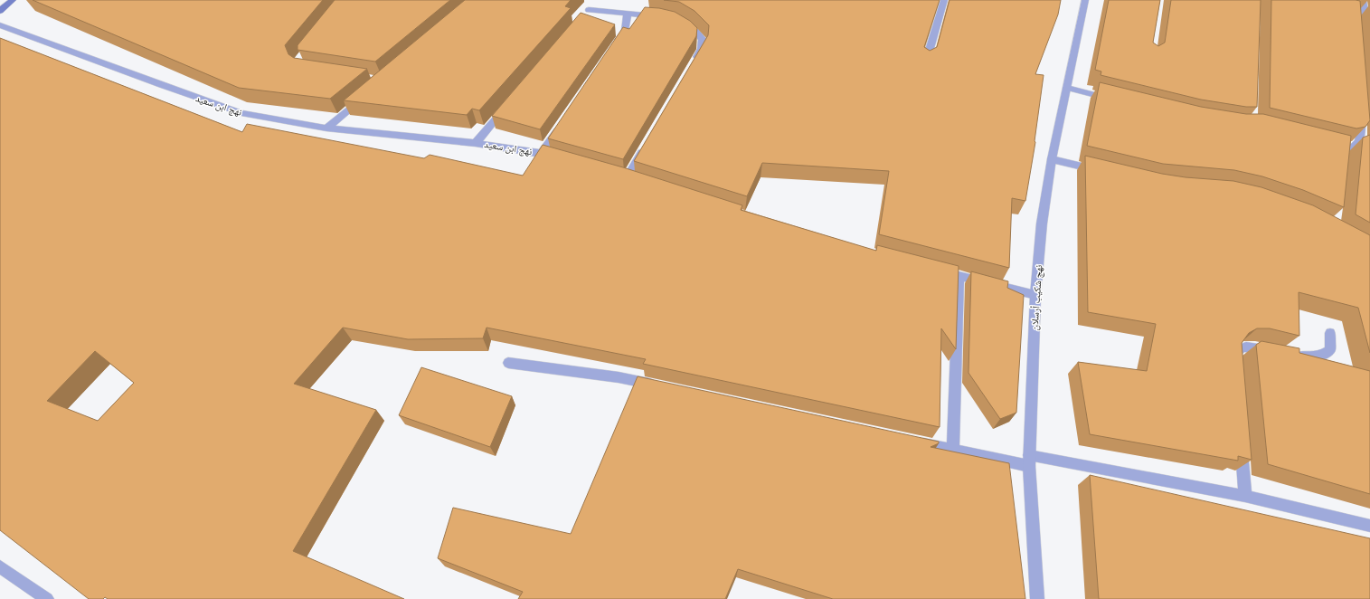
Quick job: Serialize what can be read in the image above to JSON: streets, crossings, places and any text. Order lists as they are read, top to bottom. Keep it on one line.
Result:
{"streets":{"street":["نهج ابن سعيد","نهج شكيب أرسلان"]}}
